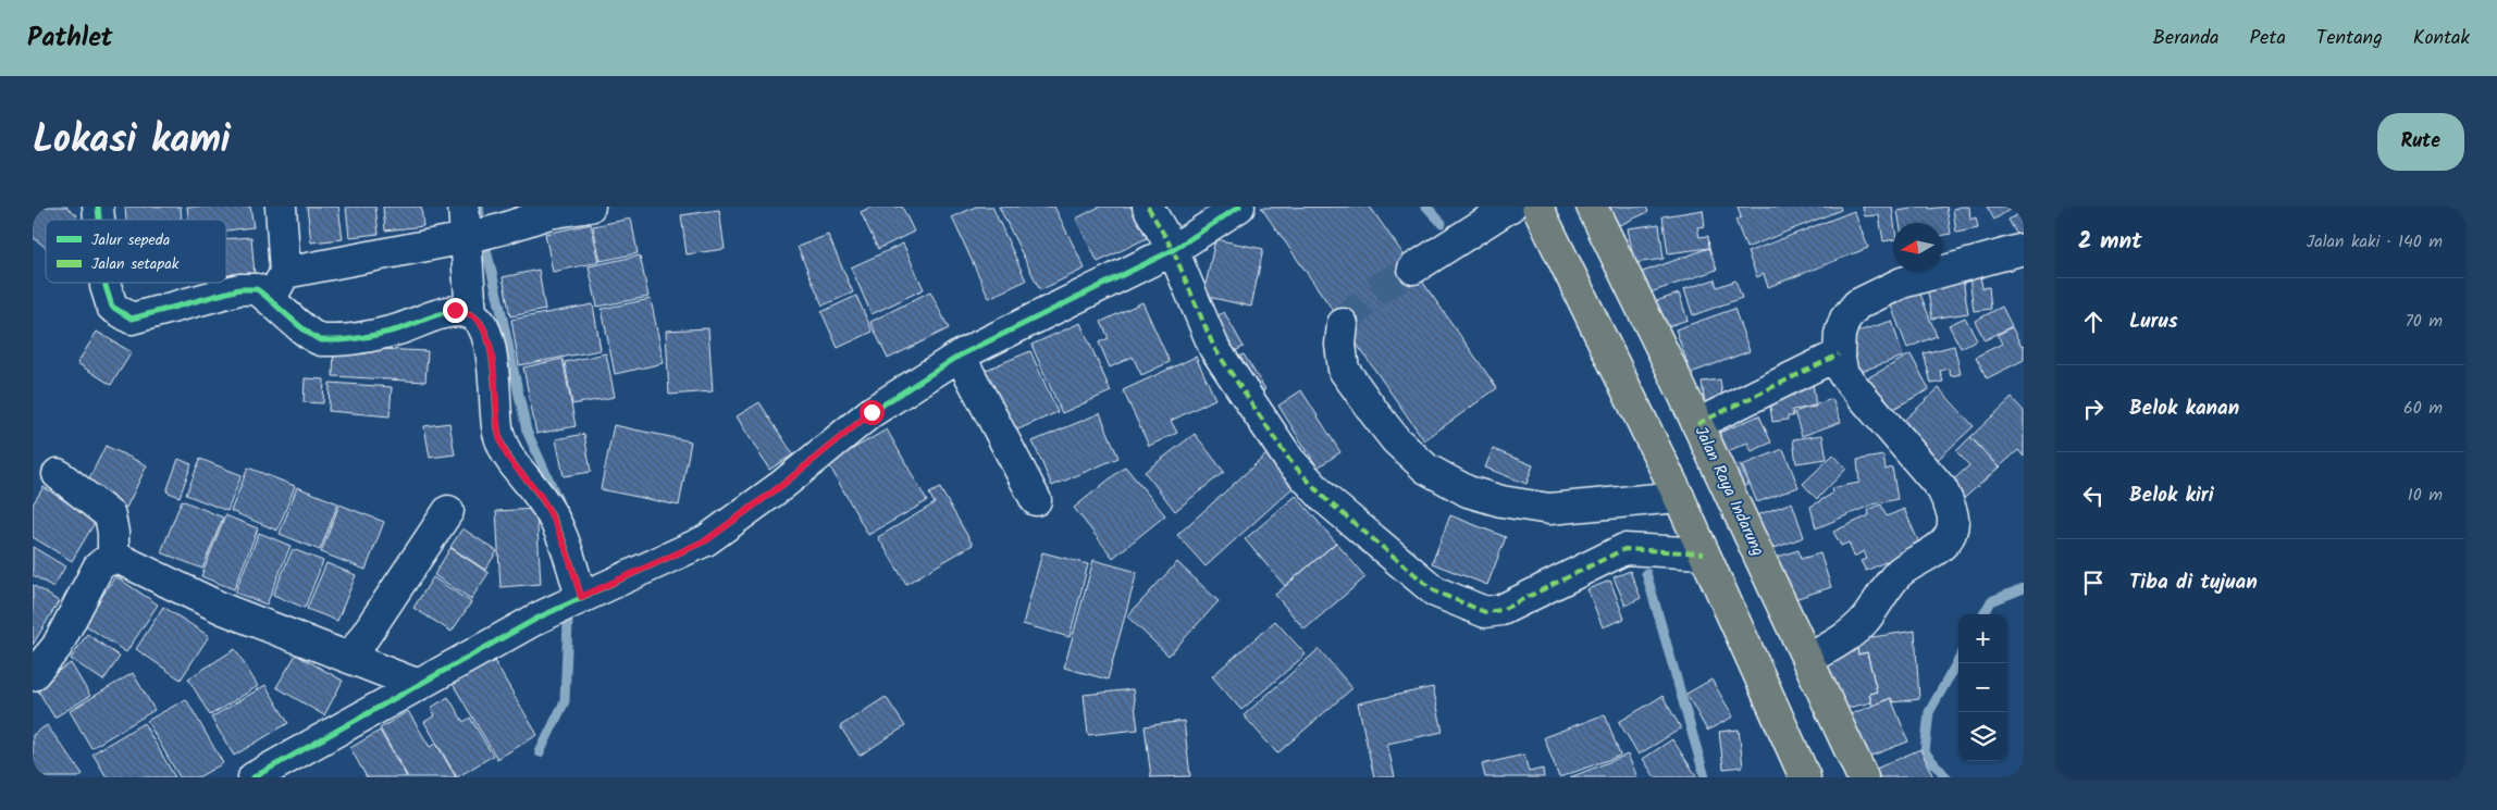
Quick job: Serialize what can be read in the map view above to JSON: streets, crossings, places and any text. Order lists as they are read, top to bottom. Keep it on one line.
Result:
{"streets":{"highway":["Jalan Raya Indarung"]},"legend":["Jalur sepeda","Jalan setapak"],"north":"left","page":{"header":"Pathlet","nav":["Beranda","Peta","Tentang","Kontak"],"title":"Lokasi kami","buttons":"Rute","heading":["2 mnt","Jalan kaki · 140 m"],"list":[["Lurus","70 m"],["Belok kanan","60 m"],["Belok kiri","10 m"],"Tiba di tujuan"],"map_buttons":["+","−"]}}
